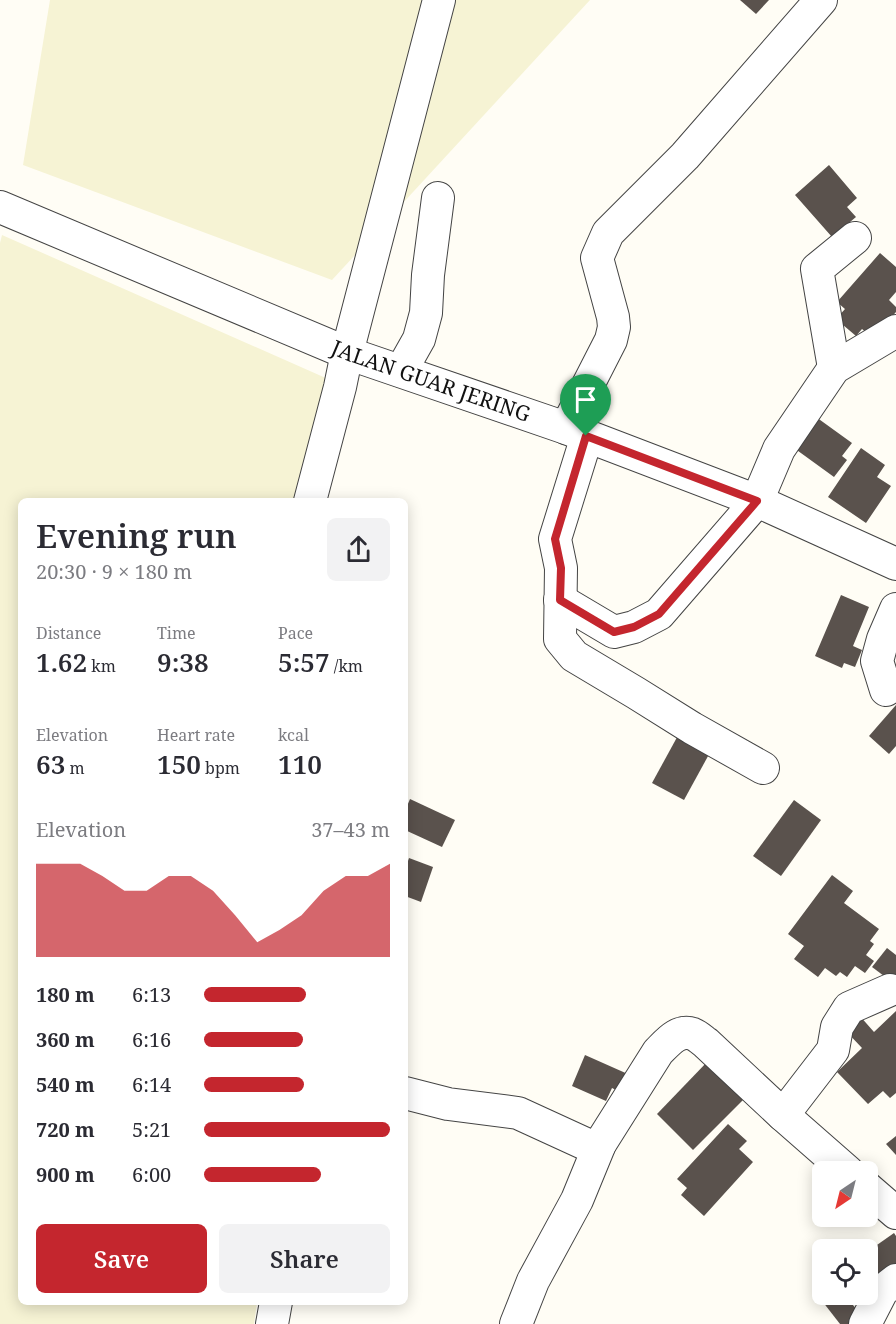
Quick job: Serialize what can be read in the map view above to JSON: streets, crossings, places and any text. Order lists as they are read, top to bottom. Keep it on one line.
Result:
{"streets":{"street":["JALAN GUAR JERING"]},"north":"bottom left","page":{"heading":["Evening run","20:30 · 9 × 180 m"],"stats":[["Distance","1.62 km"],["Time","9:38"],["Pace","5:57 /km"],["Elevation","63 m"],["Heart rate","150 bpm"],["kcal","110"]],"chart":["Elevation","37–43 m"],"list":[{"name":"180 m","note":"6:13"},{"name":"360 m","note":"6:16"},{"name":"540 m","note":"6:14"},{"name":"720 m","note":"5:21"},{"name":"900 m","note":"6:00"}],"buttons":["Save","Share"]}}
